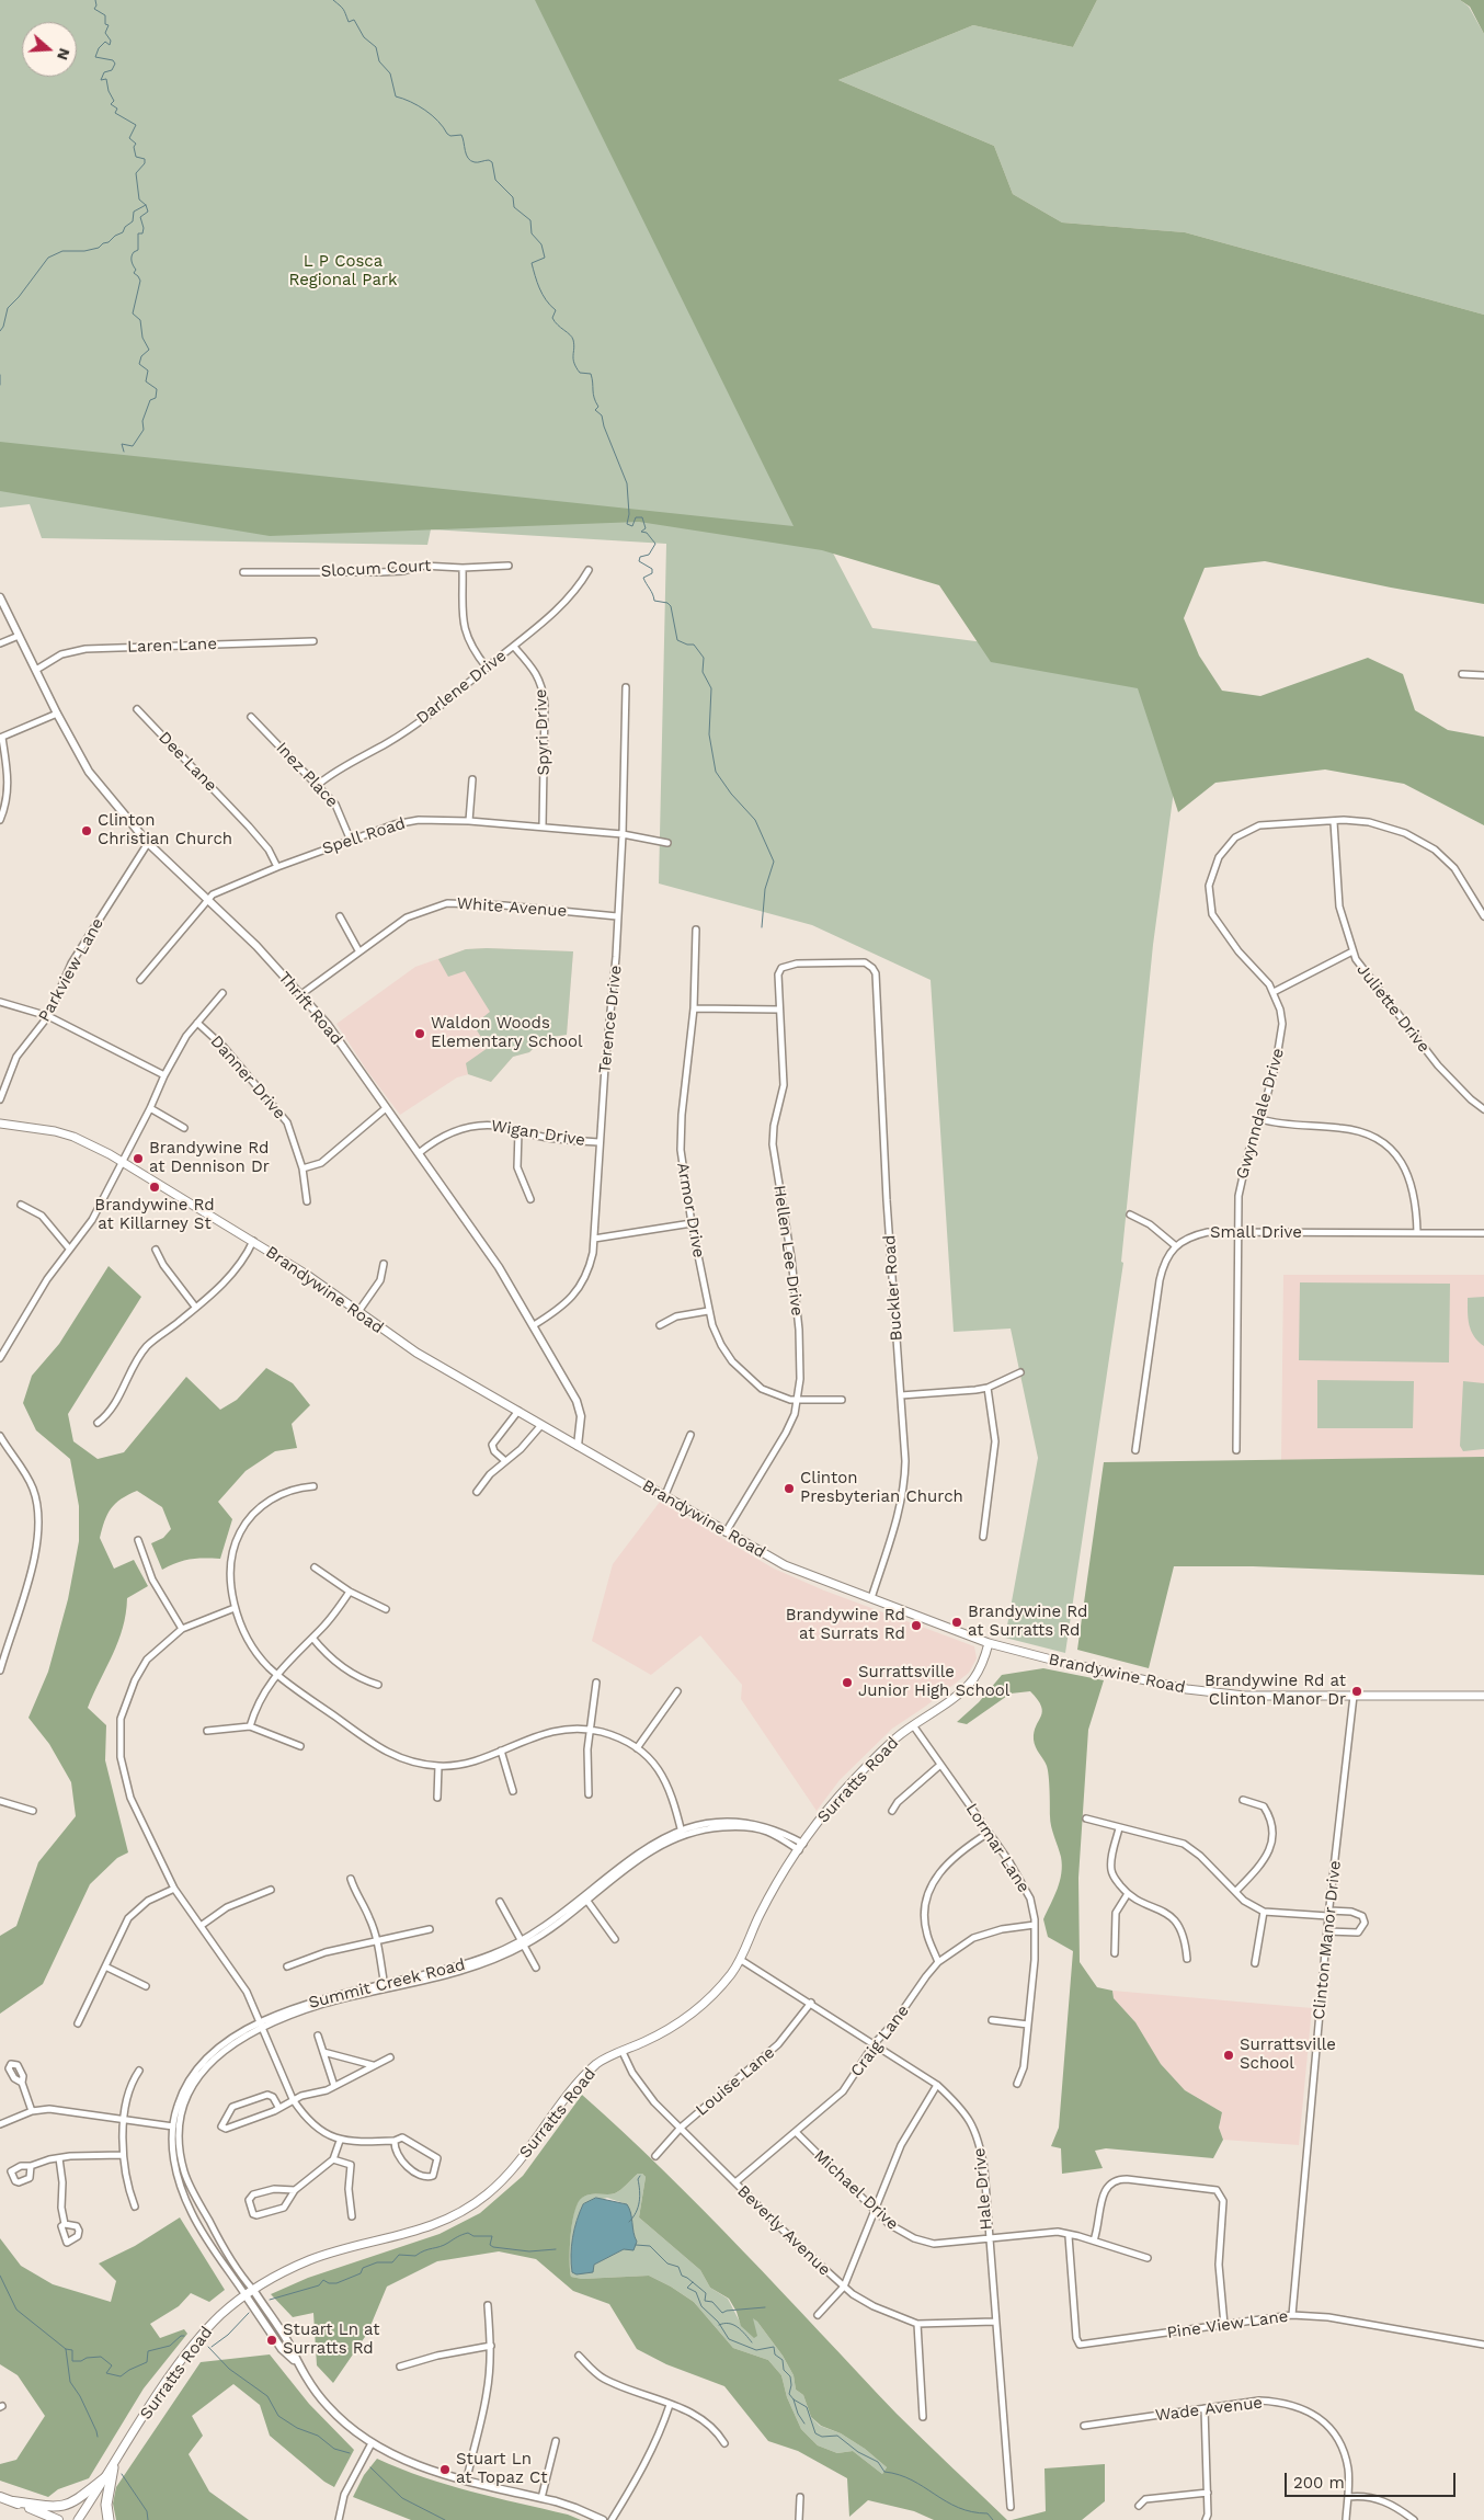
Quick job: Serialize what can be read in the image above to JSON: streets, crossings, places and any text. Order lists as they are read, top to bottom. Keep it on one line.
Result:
{"streets":{"main road":["Brandywine Road","Surratts Road"],"street":["Slocum Court","Laren Lane","Darlene Drive","Spyri Drive","Dee Lane","Inez Place","Spell Road","White Avenue","Parkview Lane","Thrift Road","Juliette Drive","Terence Drive","Danner Drive","Gwynndale Drive","Wigan Drive","Armor Drive","Small Drive","Hellen Lee Drive","Buckler Road","Lormar Lane","Clinton Manor Drive","Summit Creek Road","Craig Lane","Louise Lane","Hale Drive","Michael Drive","Beverly Avenue","Pine View Lane","Wade Avenue"]},"crossings":[["Laren Lane","Thrift Road"],["Darlene Drive","Spyri Drive"],["Darlene Drive","Inez Place"],["Spyri Drive","Spell Road"],["Dee Lane","Spell Road"],["Inez Place","Spell Road"],["Spell Road","Thrift Road"],["Spell Road","Terence Drive"],["White Avenue","Thrift Road"],["White Avenue","Terence Drive"],["Parkview Lane","Thrift Road"],["Thrift Road","Terence Drive"],["Thrift Road","Wigan Drive"],["Thrift Road","Brandywine Road"],["Juliette Drive","Gwynndale Drive"],["Terence Drive","Wigan Drive"],["Gwynndale Drive","Small Drive"],["Armor Drive","Hellen Lee Drive"],["Hellen Lee Drive","Buckler Road"],["Hellen Lee Drive","Brandywine Road"],["Buckler Road","Brandywine Road"],["Brandywine Road","Surratts Road"],["Brandywine Road","Clinton Manor Drive"],["Surratts Road","Lormar Lane"],["Surratts Road","Summit Creek Road"],["Surratts Road","Hale Drive"],["Surratts Road","Beverly Avenue"],["Lormar Lane","Craig Lane"],["Clinton Manor Drive","Pine View Lane"],["Craig Lane","Hale Drive"],["Craig Lane","Michael Drive"],["Craig Lane","Beverly Avenue"],["Louise Lane","Hale Drive"],["Louise Lane","Beverly Avenue"],["Hale Drive","Michael Drive"],["Hale Drive","Beverly Avenue"],["Michael Drive","Pine View Lane"]],"parks":["L P Cosca Regional Park"],"places":["Clinton Christian Church","Waldon Woods Elementary School","Brandywine Rd at Dennison Dr","Brandywine Rd at Killarney St","Clinton Presbyterian Church","Brandywine Rd at Surratts Rd","Brandywine Rd at Surrats Rd","Surrattsville Junior High School","Brandywine Rd at Clinton Manor Dr","Surrattsville School","Stuart Ln at Surratts Rd","Stuart Ln at Topaz Ct"],"scale_bar":"200 m","north":"right"}
